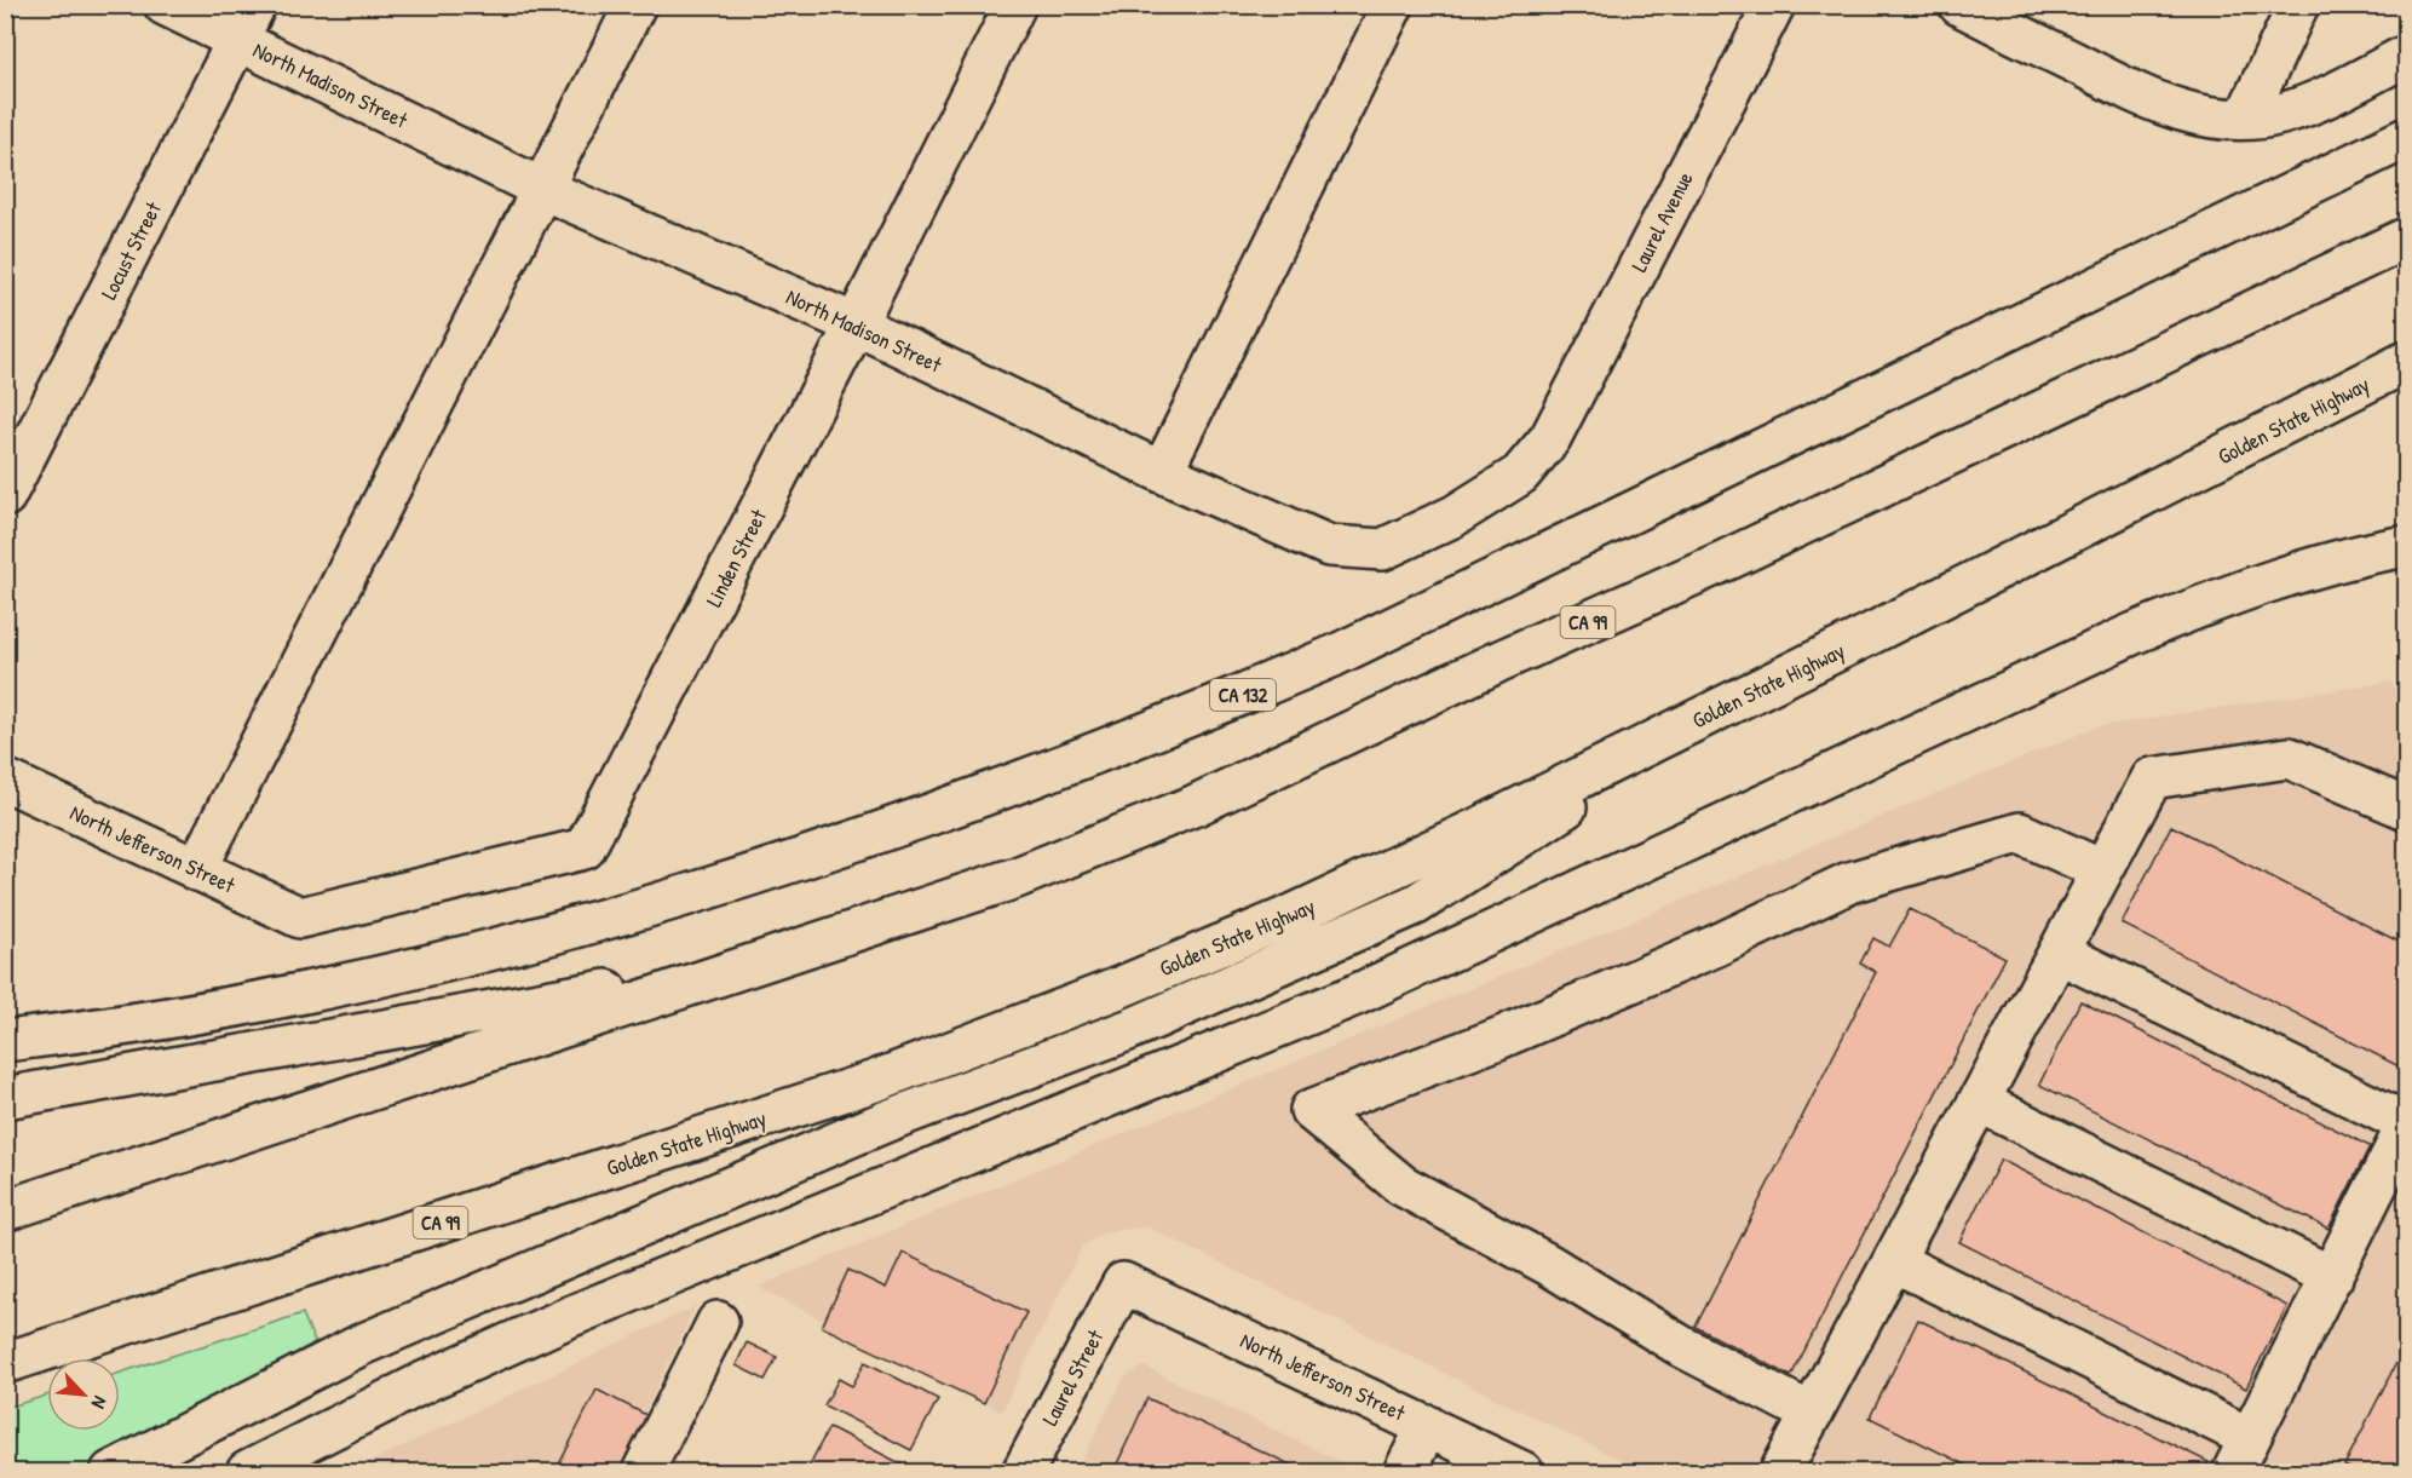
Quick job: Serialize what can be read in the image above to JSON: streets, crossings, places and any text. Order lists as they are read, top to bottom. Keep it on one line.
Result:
{"streets":{"main road":["North Madison Street","Laurel Avenue","Locust Street","Golden State Highway","Linden Street","CA 99","CA 132","North Jefferson Street","Laurel Street"]},"crossings":[["North Madison Street","Laurel Avenue"],["North Madison Street","Locust Street"],["North Madison Street","Linden Street"],["Linden Street","North Jefferson Street"],["North Jefferson Street","Laurel Street"]],"north":"bottom right"}
